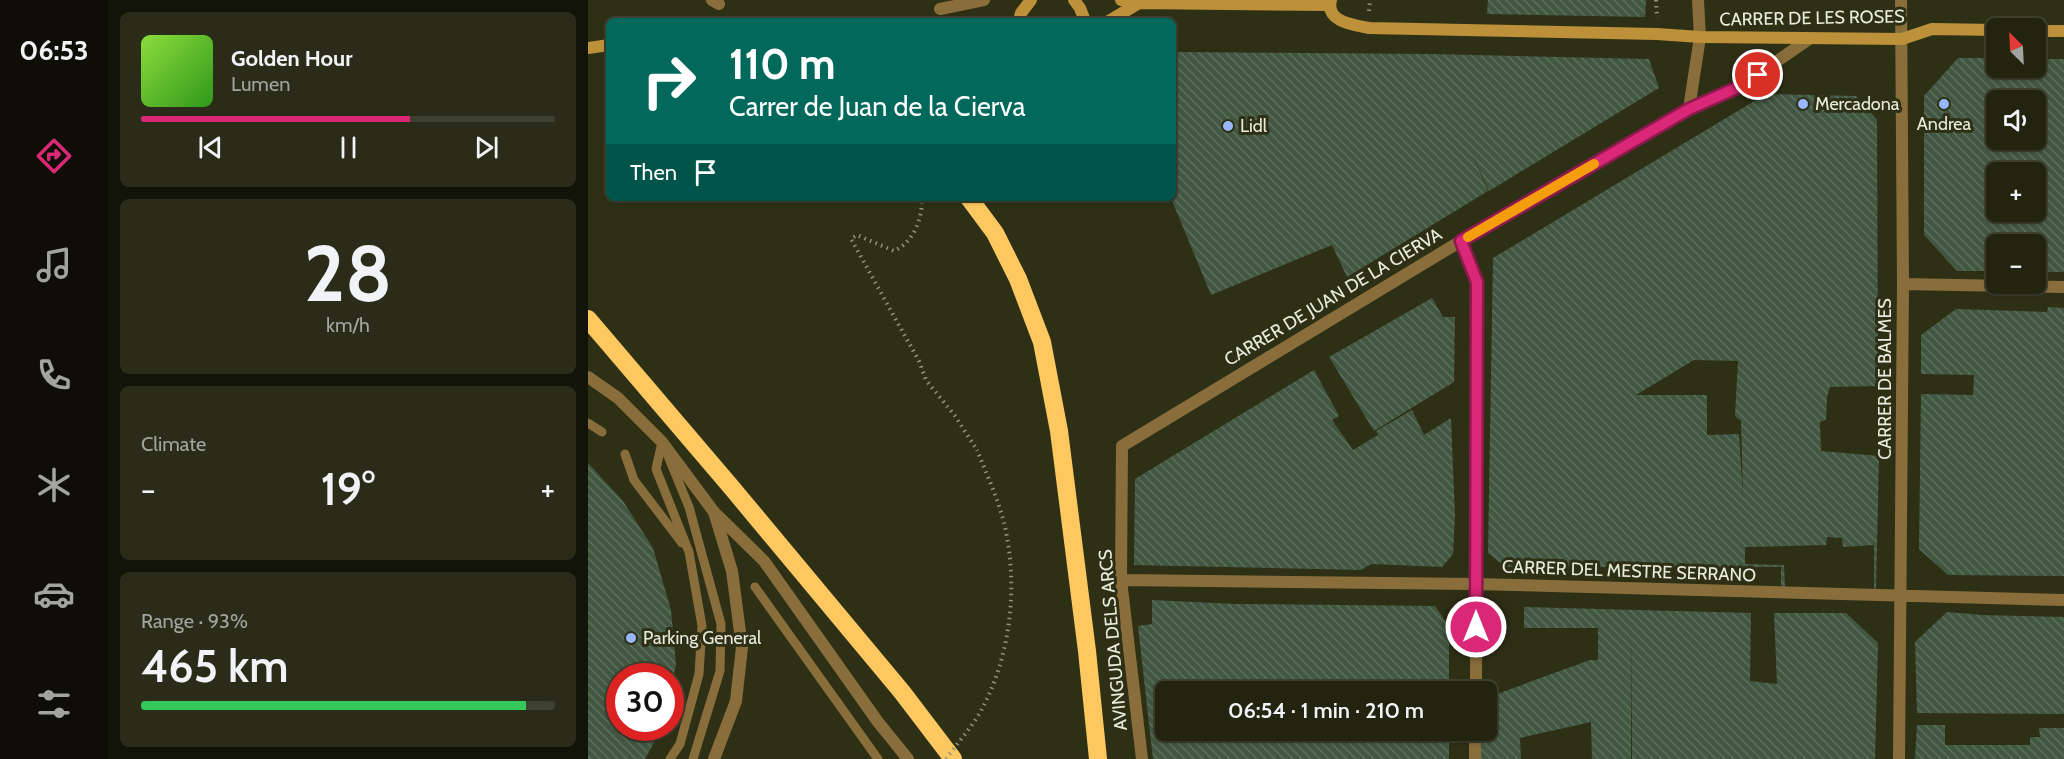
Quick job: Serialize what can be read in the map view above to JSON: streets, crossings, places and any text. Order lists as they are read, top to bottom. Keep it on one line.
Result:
{"streets":{"main road":["CARRER DE LES ROSES"],"street":["CARRER DE JUAN DE LA CIERVA","CARRER DE BALMES","CARRER DEL MESTRE SERRANO","AVINGUDA DELS ARCS"]},"crossings":[["CARRER DE LES ROSES","CARRER DE JUAN DE LA CIERVA"],["CARRER DE LES ROSES","CARRER DE BALMES"],["CARRER DE JUAN DE LA CIERVA","AVINGUDA DELS ARCS"],["CARRER DE BALMES","CARRER DEL MESTRE SERRANO"],["CARRER DEL MESTRE SERRANO","AVINGUDA DELS ARCS"]],"places":["Mercadona","Andrea","Lidl","Parking General"],"north":"top left","page":{"tabs":"06:53","map_buttons":["+","−"],"turn":["110 m","Carrer de Juan de la Cierva"],"song":["Golden Hour","Lumen"],"then":"Then","tile":[["28","km/h"],"Climate",["Range · 93%","465 km"]],"heat":["−","19°","+"],"limit":"30","trip":"06:54 · 1 min · 210 m"}}
